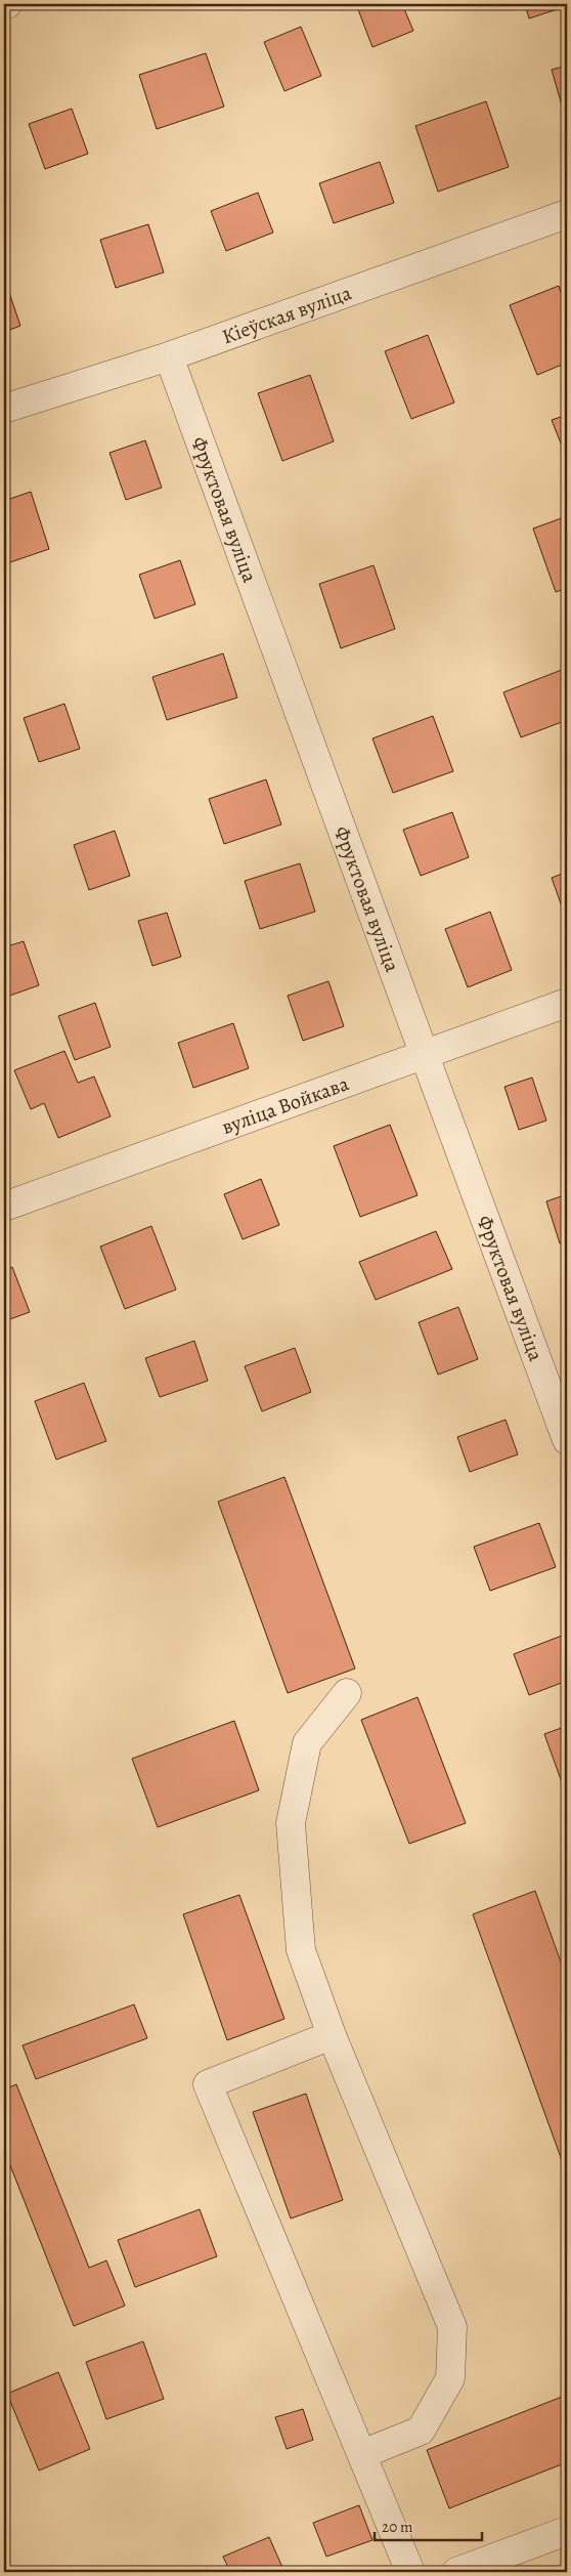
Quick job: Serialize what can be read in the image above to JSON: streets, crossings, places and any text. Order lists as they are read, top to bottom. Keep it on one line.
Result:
{"streets":{"street":["Кіеўская вуліца","Фруктовая вуліца","вуліца Войкава"]},"crossings":[["Кіеўская вуліца","Фруктовая вуліца"],["Фруктовая вуліца","вуліца Войкава"]],"scale_bar":"20 m"}
